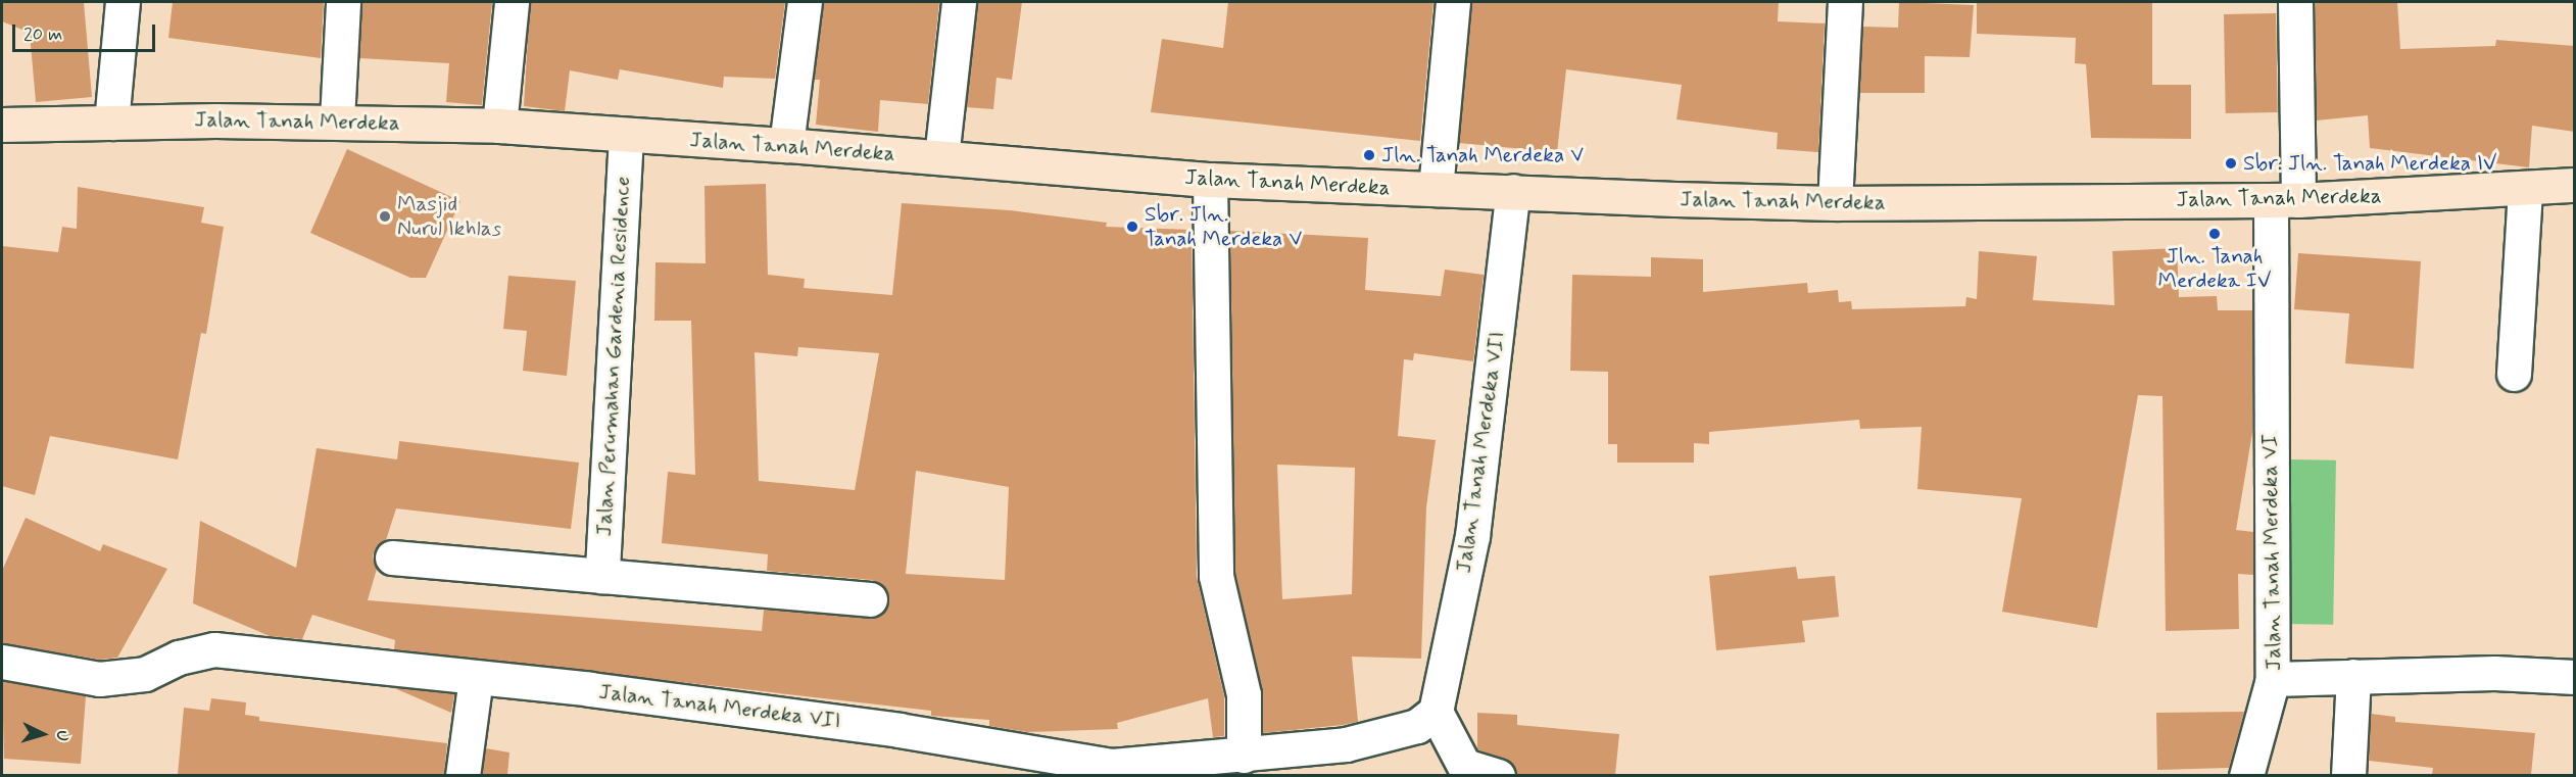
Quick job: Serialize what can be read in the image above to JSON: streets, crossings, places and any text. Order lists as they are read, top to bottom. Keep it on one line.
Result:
{"streets":{"street":["Jalan Tanah Merdeka","Jalan Perumahan Gardenia Residence","Jalan Tanah Merdeka VII","Jalan Tanah Merdeka VI"]},"crossings":[["Jalan Tanah Merdeka","Jalan Perumahan Gardenia Residence"],["Jalan Tanah Merdeka","Jalan Tanah Merdeka VII"],["Jalan Tanah Merdeka","Jalan Tanah Merdeka VI"]],"places":["Jln. Tanah Merdeka V","Sbr. Jln. Tanah Merdeka IV","Masjid Nurul Ikhlas","Sbr. Jln. Tanah Merdeka V","Jln. Tanah Merdeka IV"],"scale_bar":"20 m","north":"right"}
